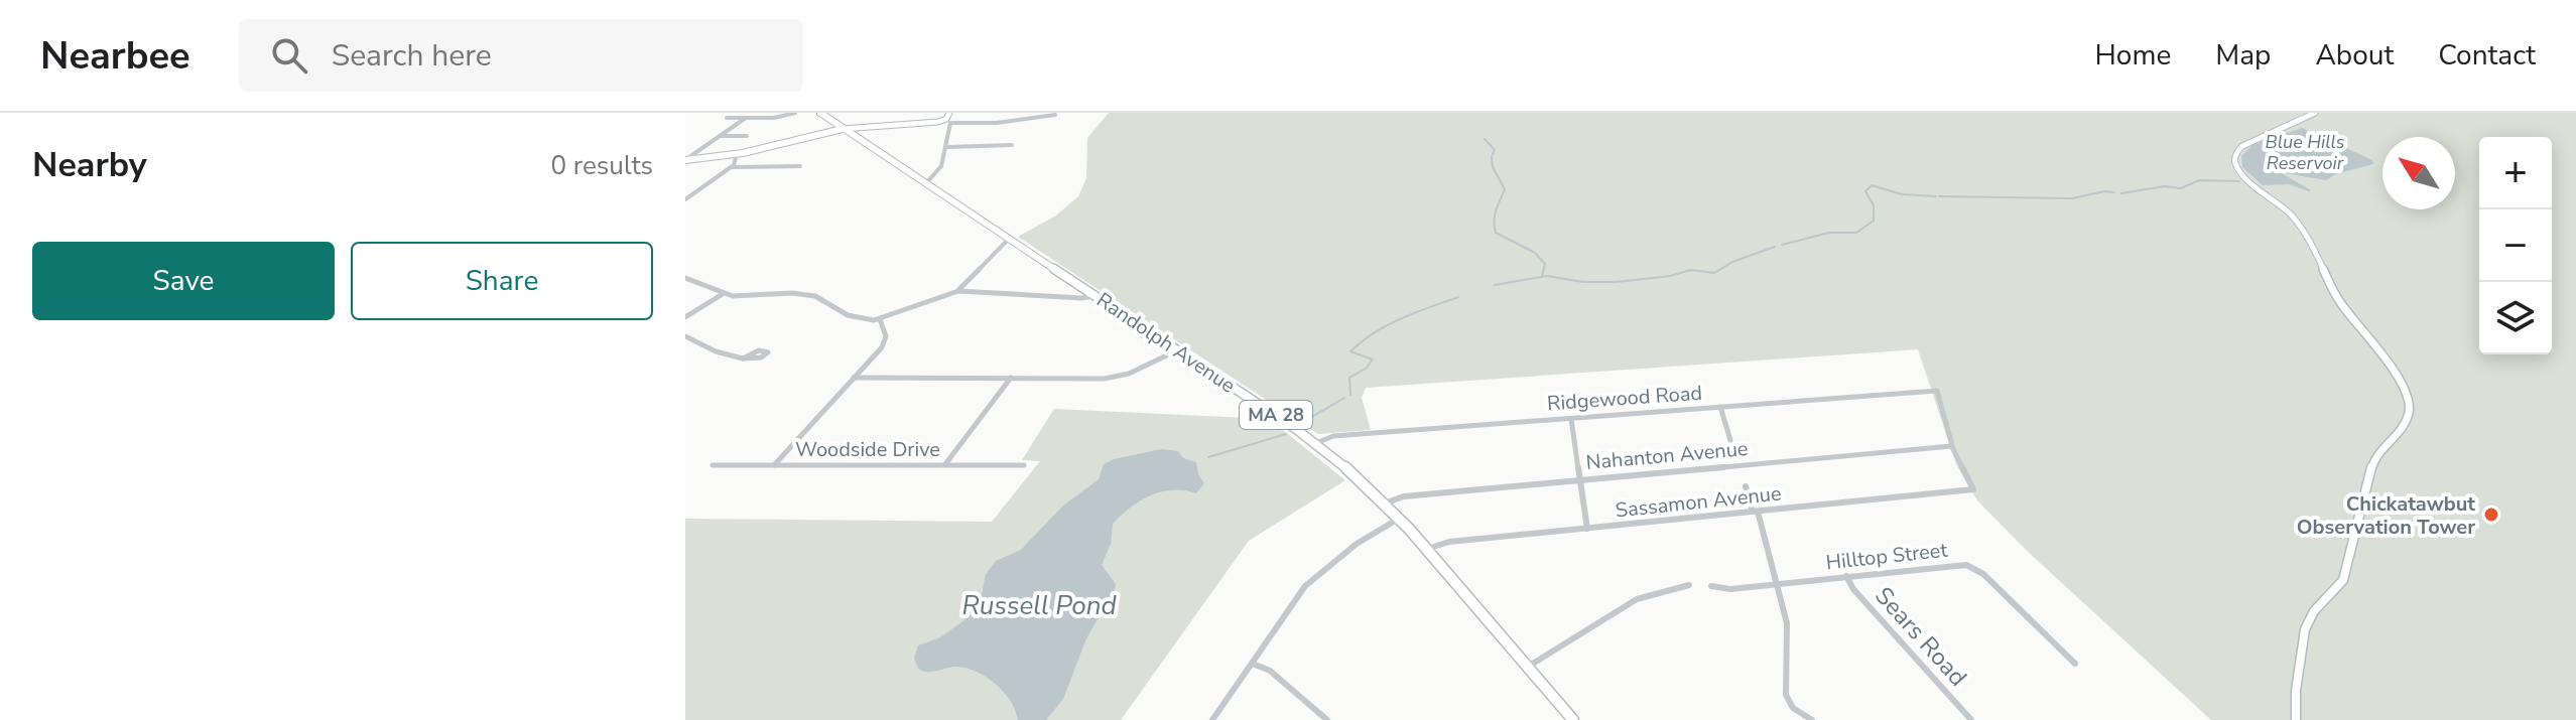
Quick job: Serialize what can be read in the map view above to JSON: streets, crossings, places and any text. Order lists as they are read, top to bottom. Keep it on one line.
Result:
{"streets":{"main road":["Randolph Avenue","MA 28"],"street":["Ridgewood Road","Woodside Drive","Nahanton Avenue","Sassamon Avenue","Hilltop Street","Sears Road"]},"crossings":[["Randolph Avenue","Ridgewood Road"],["Randolph Avenue","Nahanton Avenue"],["Randolph Avenue","Sassamon Avenue"],["Ridgewood Road","Nahanton Avenue"],["Ridgewood Road","Sassamon Avenue"],["Nahanton Avenue","Sassamon Avenue"],["Hilltop Street","Sears Road"]],"water":["Blue Hills Reservoir","Russell Pond"],"places":["Chickatawbut Observation Tower"],"north":"top left","page":{"header":"Nearbee","search":"Search here","nav":["Home","Map","About","Contact"],"heading":["Nearby","0 results"],"map_buttons":["+","−"],"buttons":["Save","Share"]}}
